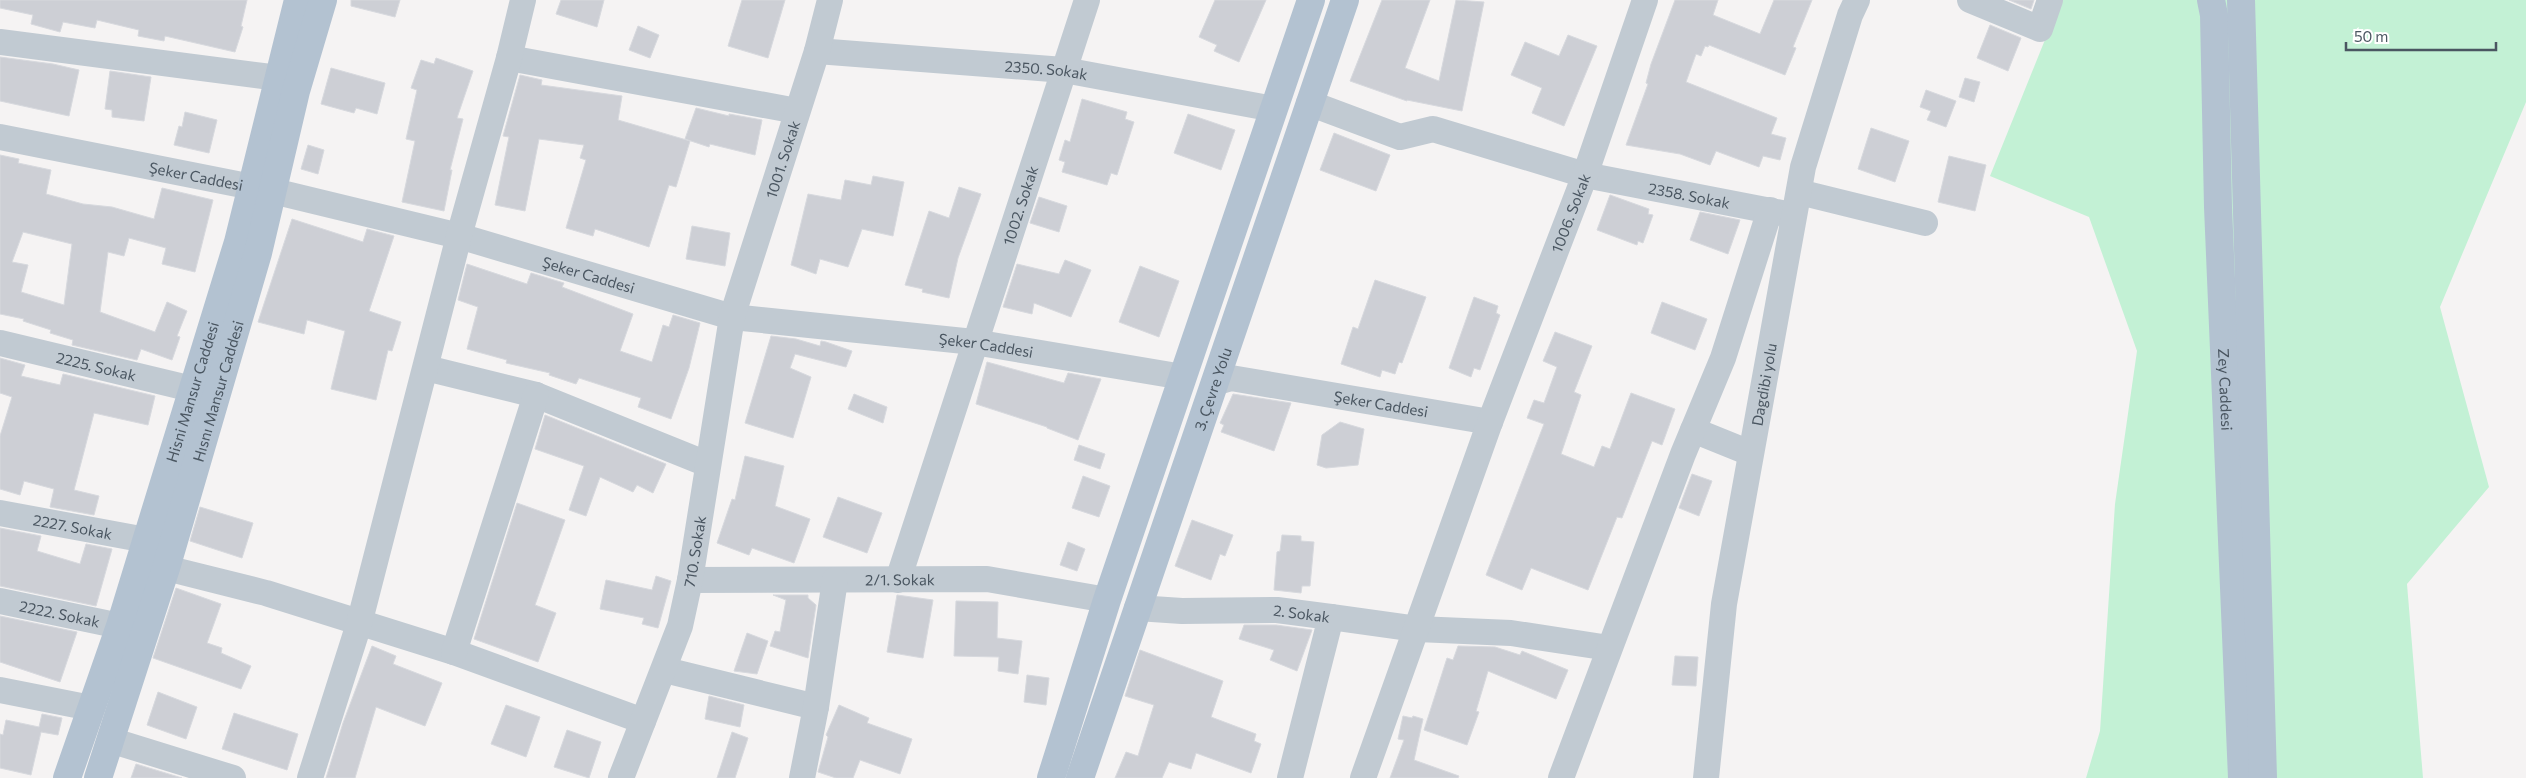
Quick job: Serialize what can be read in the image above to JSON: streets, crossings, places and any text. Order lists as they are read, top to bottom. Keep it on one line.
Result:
{"streets":{"main road":["3. Çevre Yolu","Zey Caddesi","Hısnı Mansur Caddesi","Hisni Mansur Caddesi"],"street":["2350. Sokak","1001. Sokak","Şeker Caddesi","2358. Sokak","1002. Sokak","1006. Sokak","2225. Sokak","Dagdibi yolu","2227. Sokak","710. Sokak","2/1. Sokak","2222. Sokak","2. Sokak"]},"crossings":[["2350. Sokak","1001. Sokak"],["2350. Sokak","1002. Sokak"],["2350. Sokak","3. Çevre Yolu"],["1001. Sokak","Şeker Caddesi"],["1001. Sokak","710. Sokak"],["Şeker Caddesi","1002. Sokak"],["Şeker Caddesi","1006. Sokak"],["Şeker Caddesi","3. Çevre Yolu"],["Şeker Caddesi","Hısnı Mansur Caddesi"],["Şeker Caddesi","Hisni Mansur Caddesi"],["Şeker Caddesi","710. Sokak"],["2358. Sokak","1006. Sokak"],["2358. Sokak","Dagdibi yolu"],["2358. Sokak","3. Çevre Yolu"],["1002. Sokak","2/1. Sokak"],["2225. Sokak","Hisni Mansur Caddesi"],["3. Çevre Yolu","2/1. Sokak"],["3. Çevre Yolu","2. Sokak"],["Hısnı Mansur Caddesi","Hisni Mansur Caddesi"],["Hisni Mansur Caddesi","2227. Sokak"],["Hisni Mansur Caddesi","2222. Sokak"],["710. Sokak","2/1. Sokak"]],"scale_bar":"50 m"}
